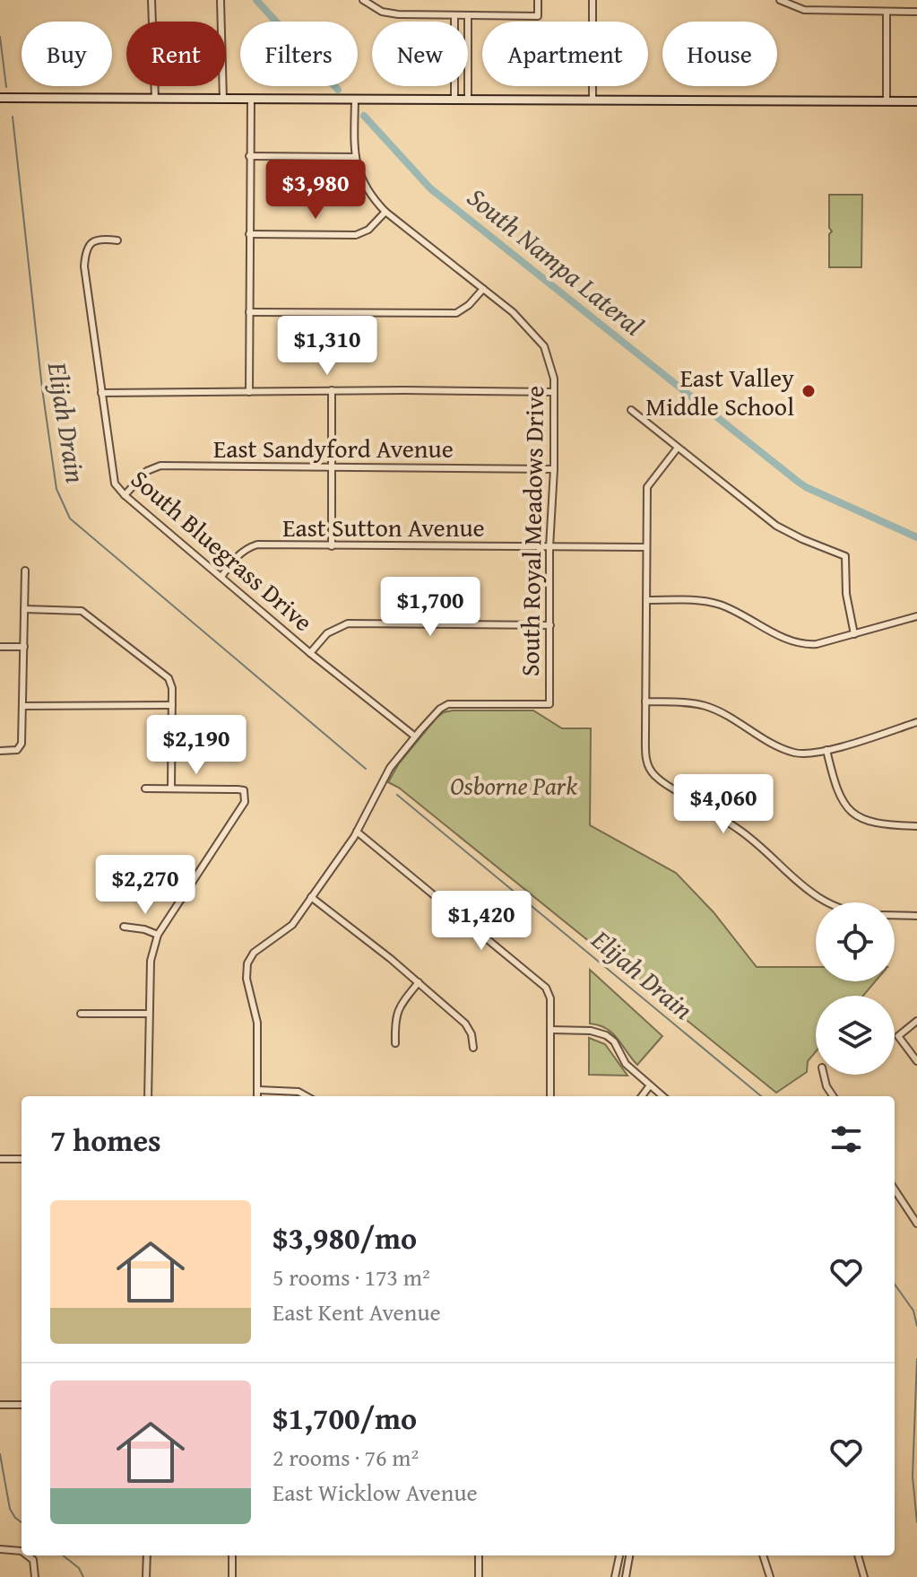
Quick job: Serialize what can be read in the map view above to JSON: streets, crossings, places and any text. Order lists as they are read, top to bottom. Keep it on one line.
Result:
{"streets":{"street":["East Sandyford Avenue","East Sutton Avenue","South Royal Meadows Drive","South Bluegrass Drive"]},"crossings":[["East Sandyford Avenue","South Royal Meadows Drive"],["East Sandyford Avenue","South Bluegrass Drive"],["East Sutton Avenue","South Royal Meadows Drive"],["East Sutton Avenue","South Bluegrass Drive"],["South Royal Meadows Drive","South Bluegrass Drive"]],"water":["South Nampa Lateral","Elijah Drain"],"parks":["Osborne Park"],"places":["East Valley Middle School"],"page":{"chip":["Buy","Rent","Filters","New","Apartment","House"],"price":["$3,980","$1,310","$1,700","$2,190","$4,060","$2,270","$1,420"],"heading":"7 homes","list":[{"name":"$3,980/mo","note":"5 rooms · 173 m² · East Kent Avenue"},{"name":"$1,700/mo","note":"2 rooms · 76 m² · East Wicklow Avenue"}]}}
